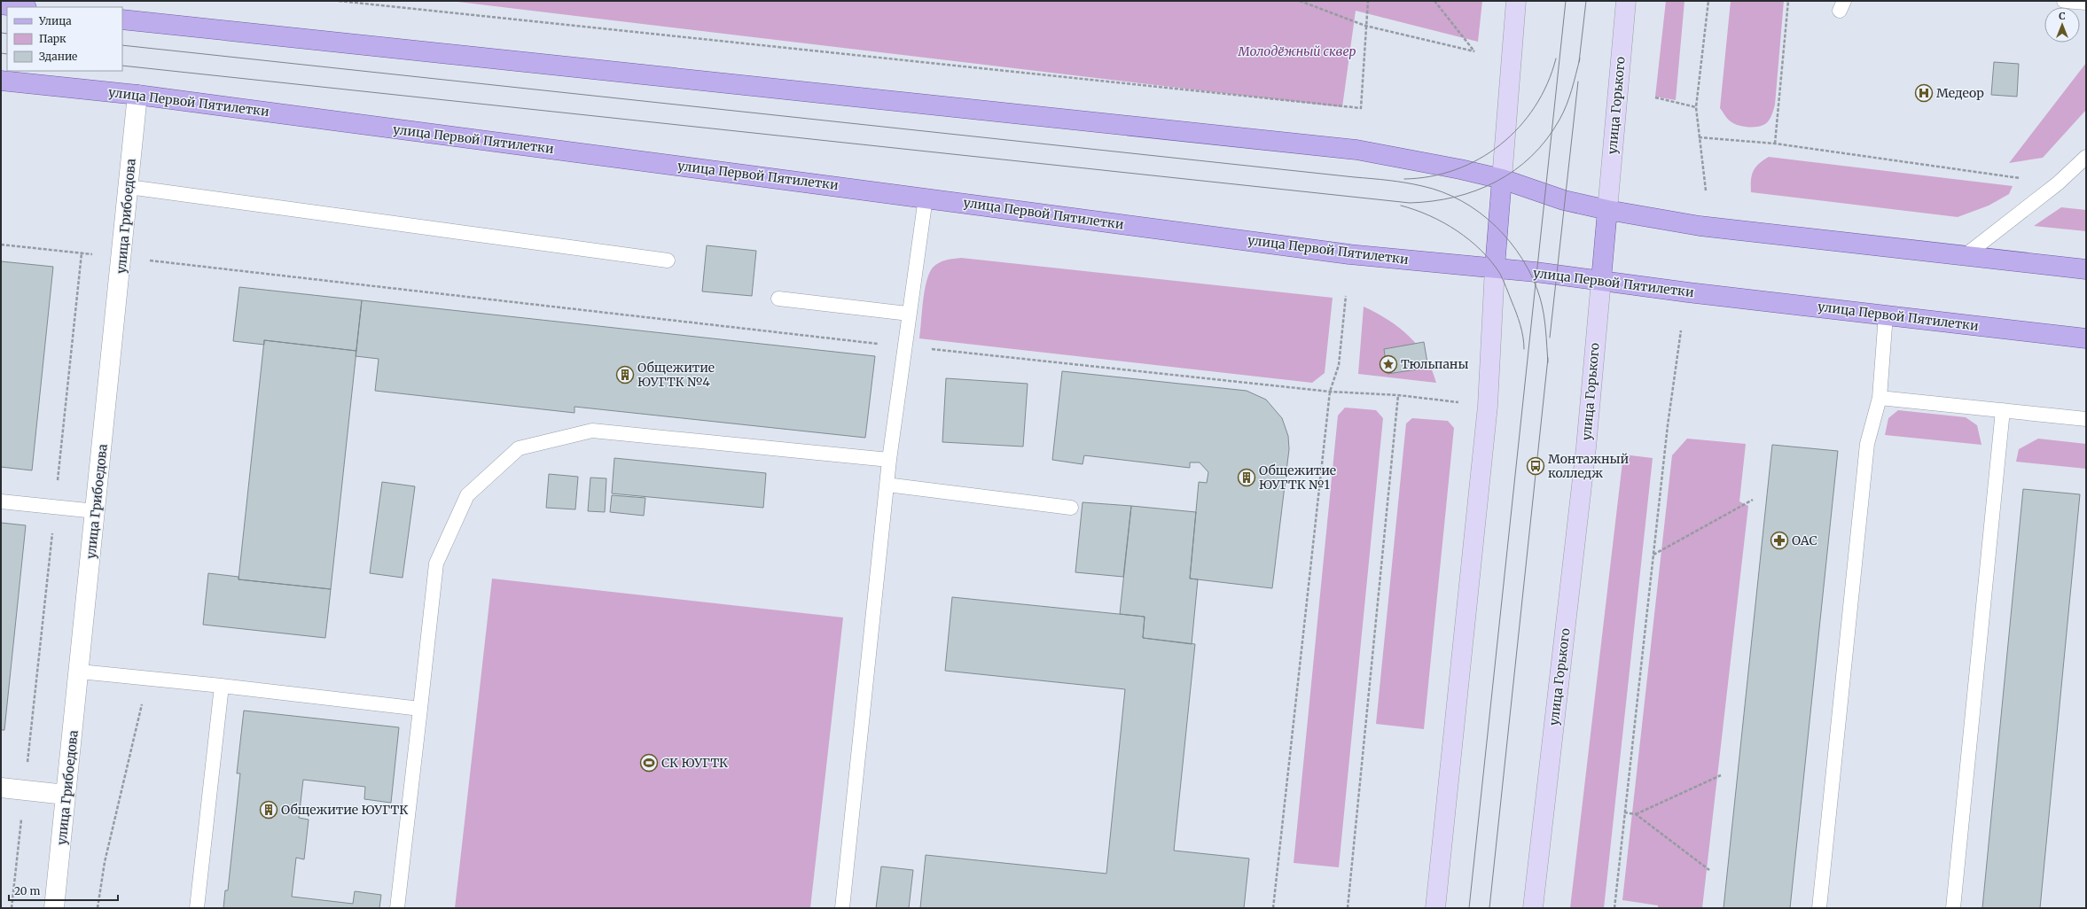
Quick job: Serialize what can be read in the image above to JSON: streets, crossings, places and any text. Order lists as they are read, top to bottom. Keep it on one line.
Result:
{"streets":{"main road":["улица Первой Пятилетки","улица Горького"],"street":["улица Грибоедова"]},"crossings":[["улица Первой Пятилетки","улица Горького"],["улица Первой Пятилетки","улица Грибоедова"]],"parks":["Молодёжный сквер"],"places":{"hospital":["Медеор"],"place":["Тюльпаны"],"building":["Общежитие ЮУГТК №4","Общежитие ЮУГТК №1","Общежитие ЮУГТК"],"bus stop":["Монтажный колледж"],"pharmacy":["ОАС"],"sports":["СК ЮУГТК"]},"legend":["Улица","Парк","Здание"],"scale_bar":"20 m","north":"top"}
